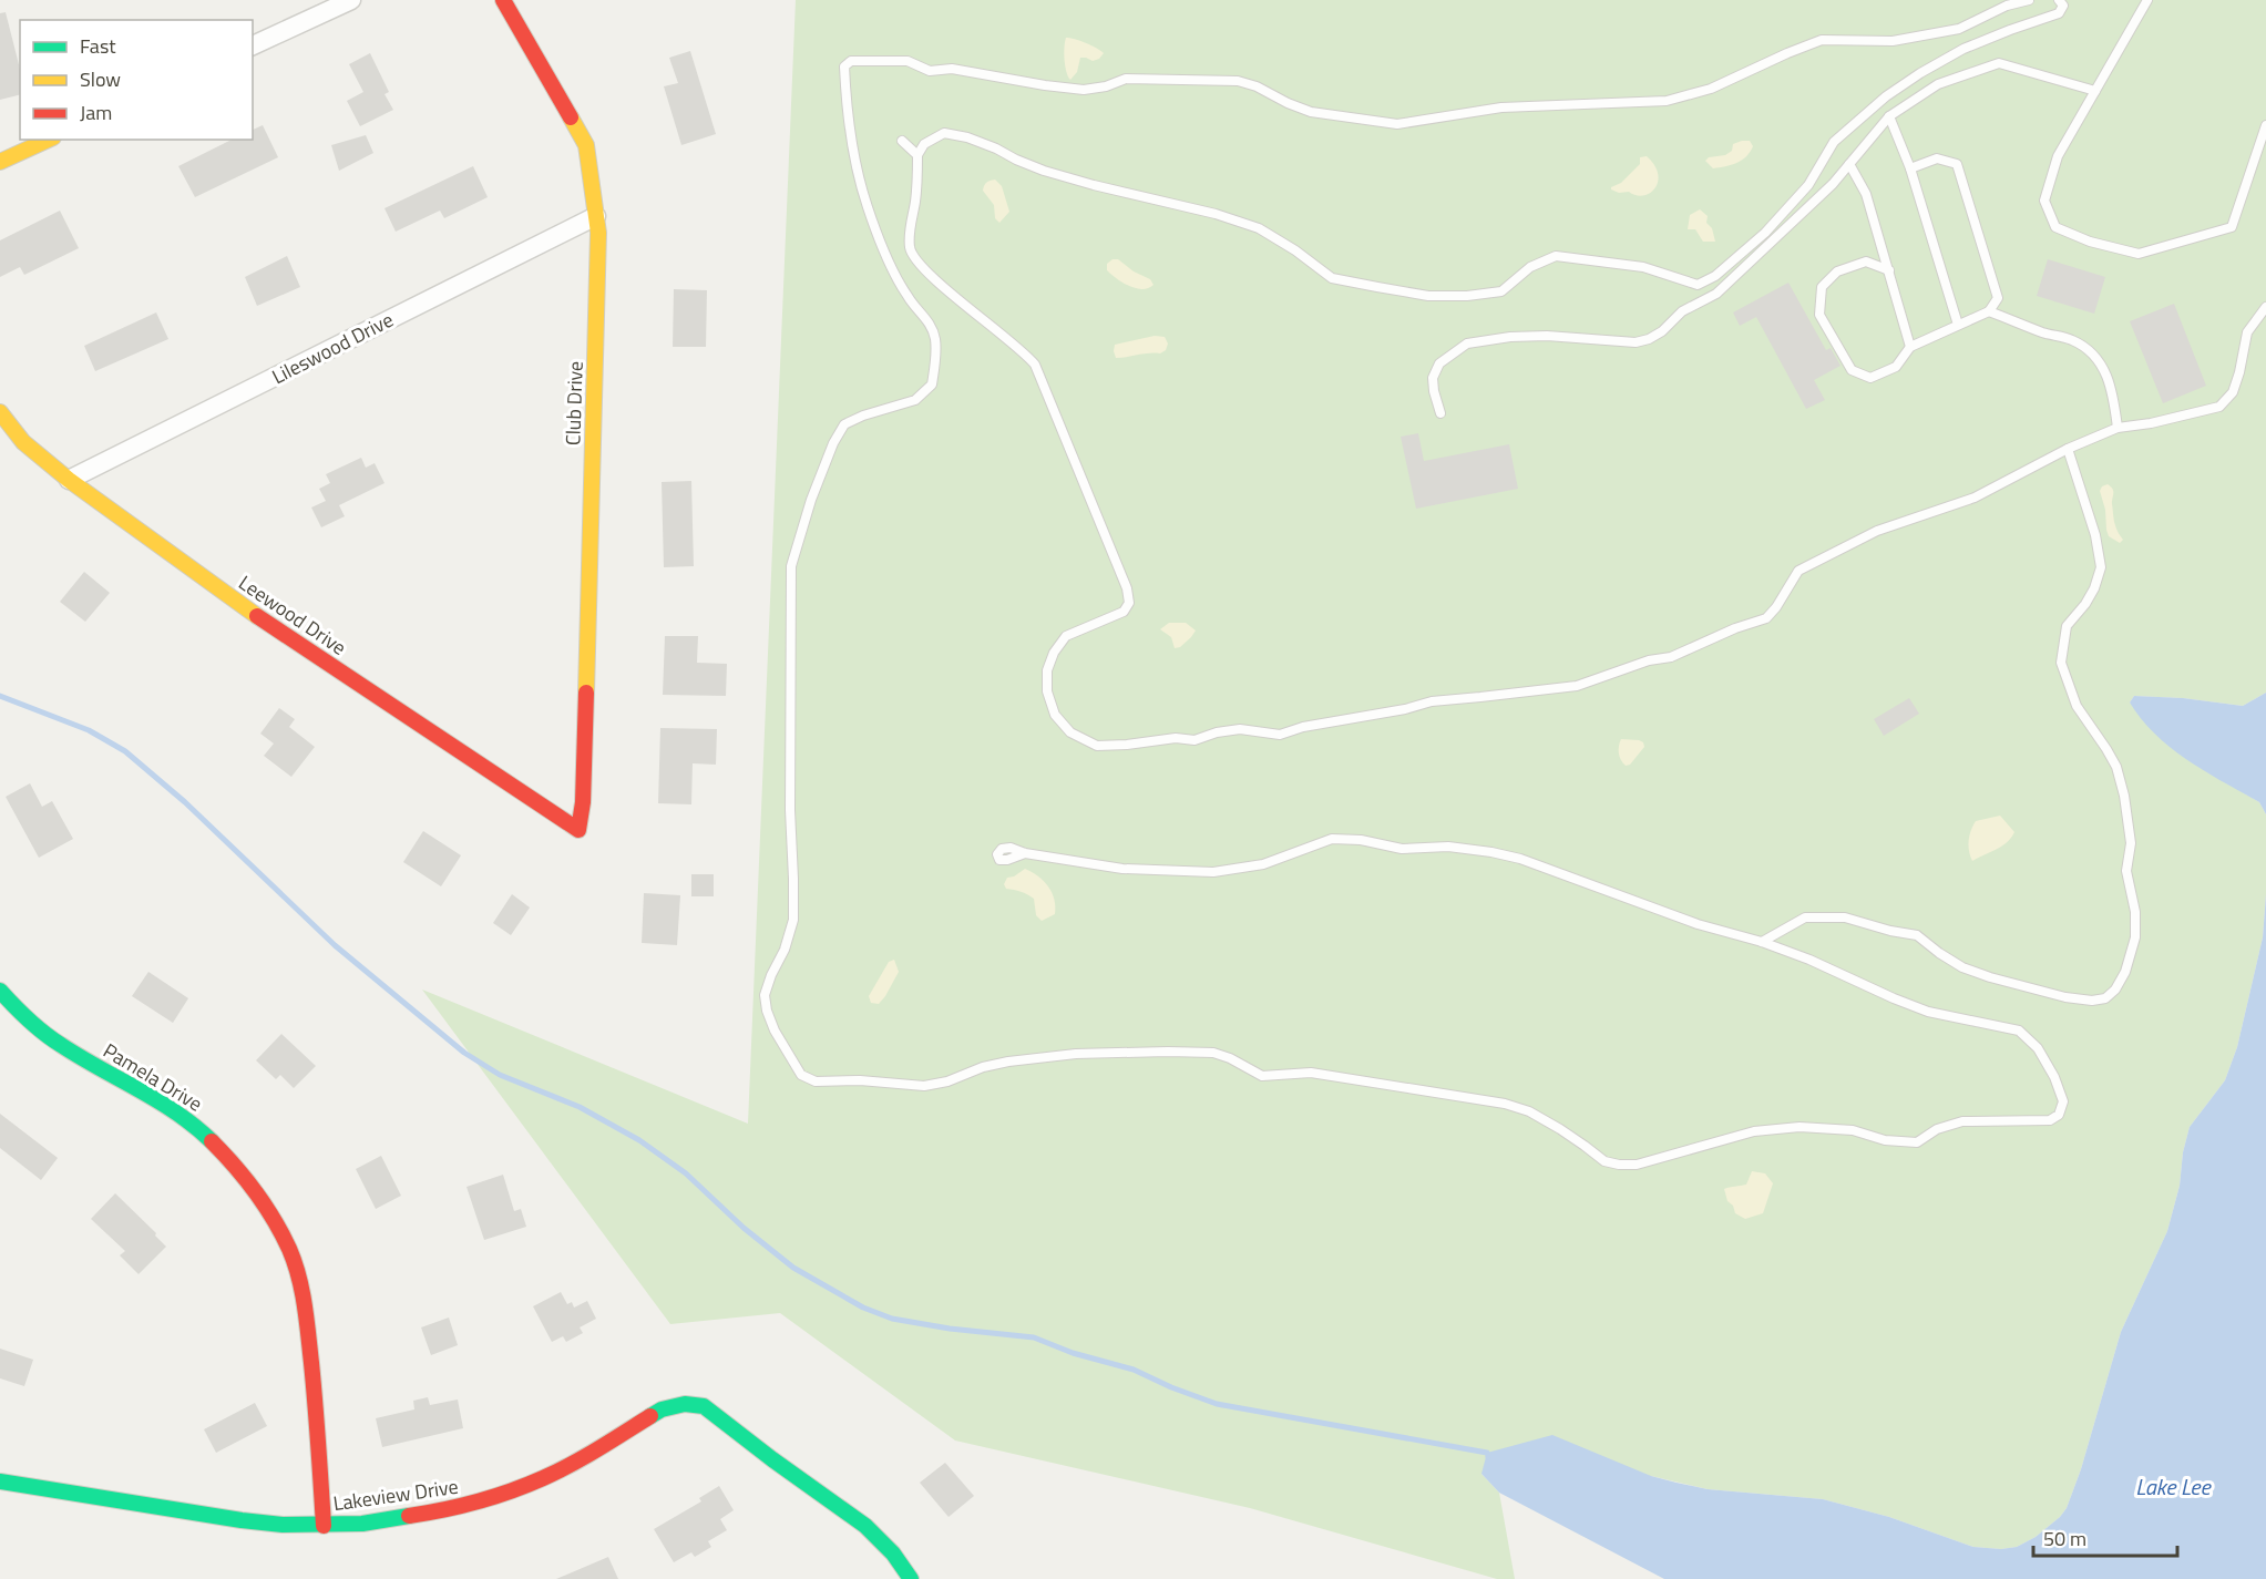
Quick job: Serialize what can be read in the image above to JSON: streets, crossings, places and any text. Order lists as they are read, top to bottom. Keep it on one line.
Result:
{"streets":{"street":["Lileswood Drive","Club Drive","Leewood Drive","Pamela Drive","Lakeview Drive"]},"crossings":[["Lileswood Drive","Club Drive"],["Lileswood Drive","Leewood Drive"],["Club Drive","Leewood Drive"],["Pamela Drive","Lakeview Drive"]],"water":["Lake Lee"],"legend":["Fast","Slow","Jam"],"scale_bar":"50 m"}
